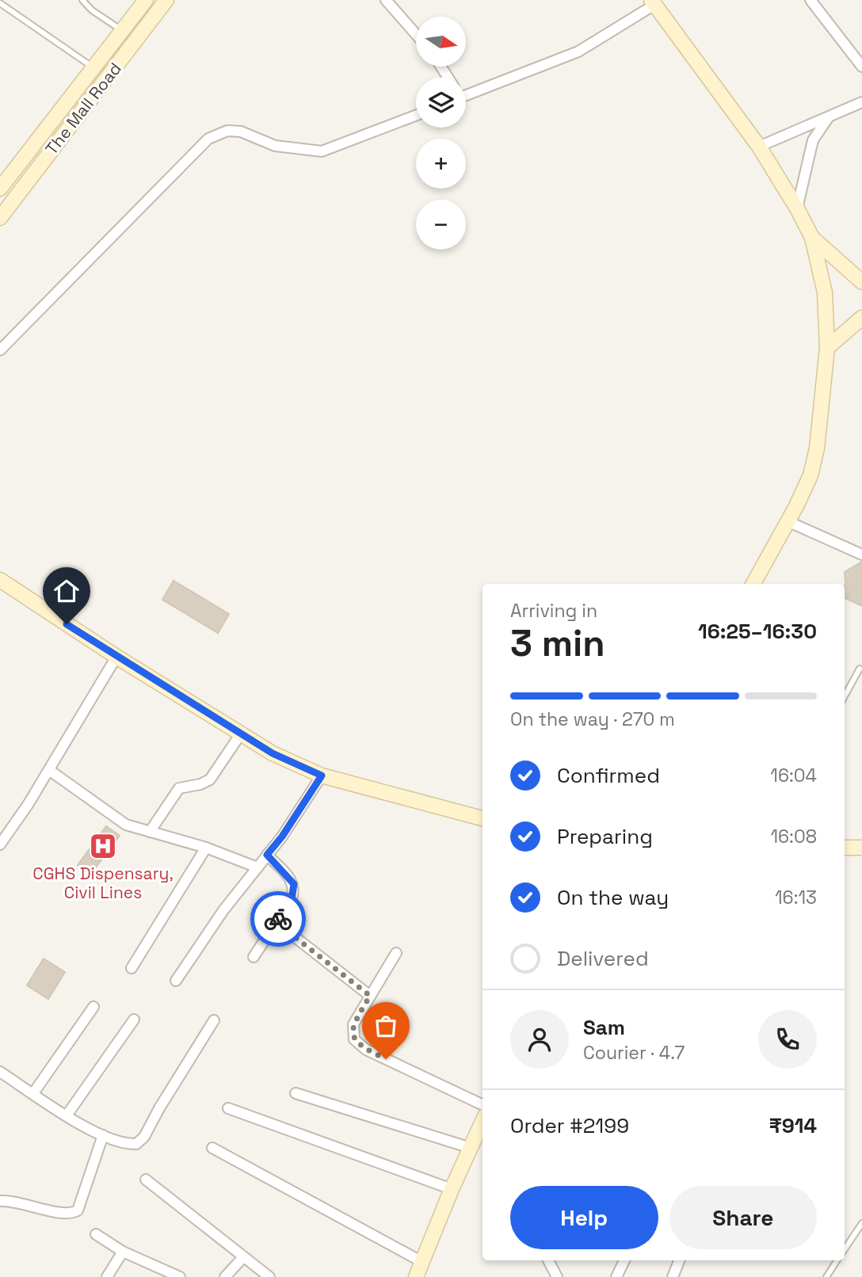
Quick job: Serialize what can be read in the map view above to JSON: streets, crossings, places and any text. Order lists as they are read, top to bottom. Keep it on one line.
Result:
{"streets":{"street":["The Mall Road"]},"places":{"hospital":["CGHS Dispensary, Civil Lines"]},"north":"right","page":{"map_buttons":["+","−"],"heading":["3 min","Arriving in","16:25–16:30"],"panel":["Sam","Courier · 4.7","Order #2199","₹914"],"bar":"On the way · 270 m","list":[["Confirmed","16:04"],["Preparing","16:08"],["On the way","16:13"],"Delivered"],"buttons":["Help","Share"]}}
